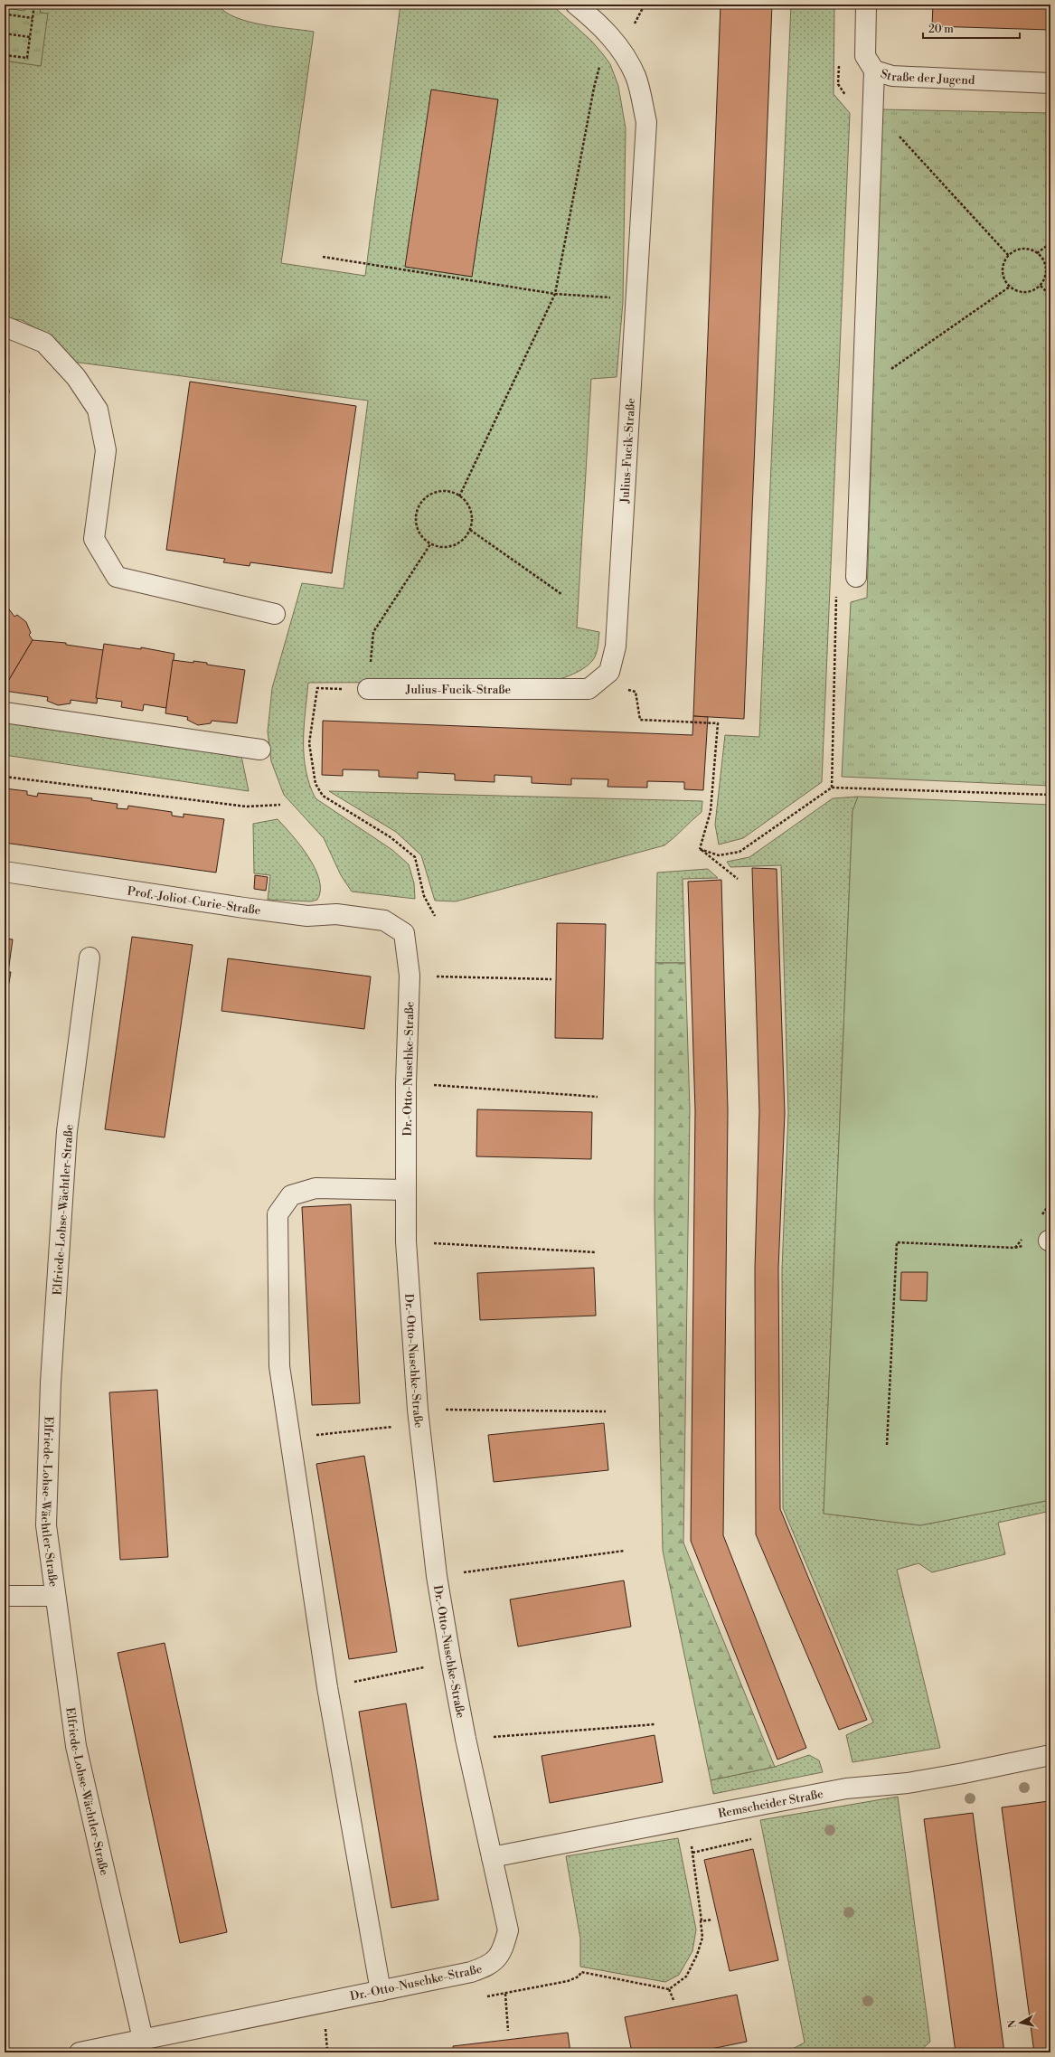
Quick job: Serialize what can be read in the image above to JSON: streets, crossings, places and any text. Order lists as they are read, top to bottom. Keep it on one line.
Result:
{"streets":{"street":["Straße der Jugend","Julius-Fucik-Straße","Prof.-Joliot-Curie-Straße","Dr.-Otto-Nuschke-Straße","Elfriede-Lohse-Wächtler-Straße","Remscheider Straße"]},"crossings":[["Prof.-Joliot-Curie-Straße","Dr.-Otto-Nuschke-Straße"],["Dr.-Otto-Nuschke-Straße","Elfriede-Lohse-Wächtler-Straße"],["Dr.-Otto-Nuschke-Straße","Remscheider Straße"]],"scale_bar":"20 m","north":"left"}
